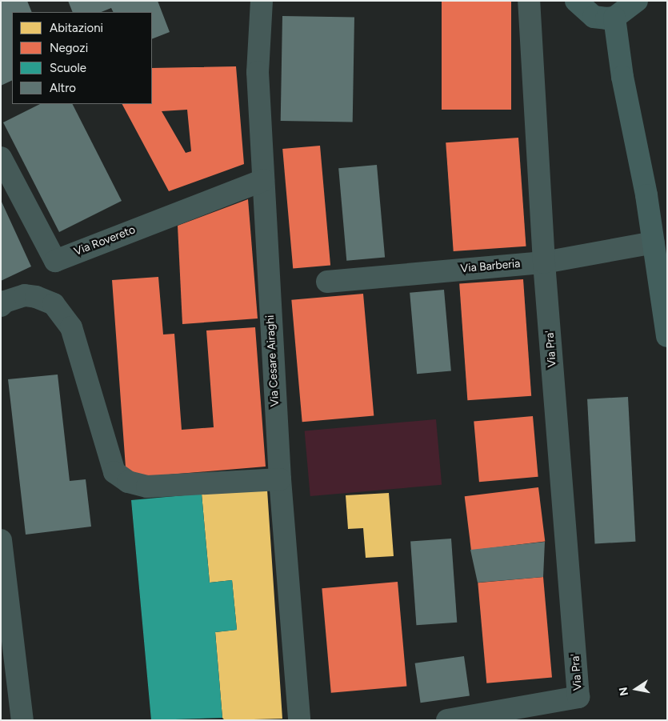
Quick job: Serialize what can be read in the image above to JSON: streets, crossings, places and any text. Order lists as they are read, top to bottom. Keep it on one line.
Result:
{"streets":{"street":["Via Rovereto","Via Barberia","Via Pra'","Via Cesare Airaghi"]},"crossings":[["Via Rovereto","Via Cesare Airaghi"],["Via Barberia","Via Pra'"]],"legend":["Abitazioni","Negozi","Scuole","Altro"],"north":"left"}
